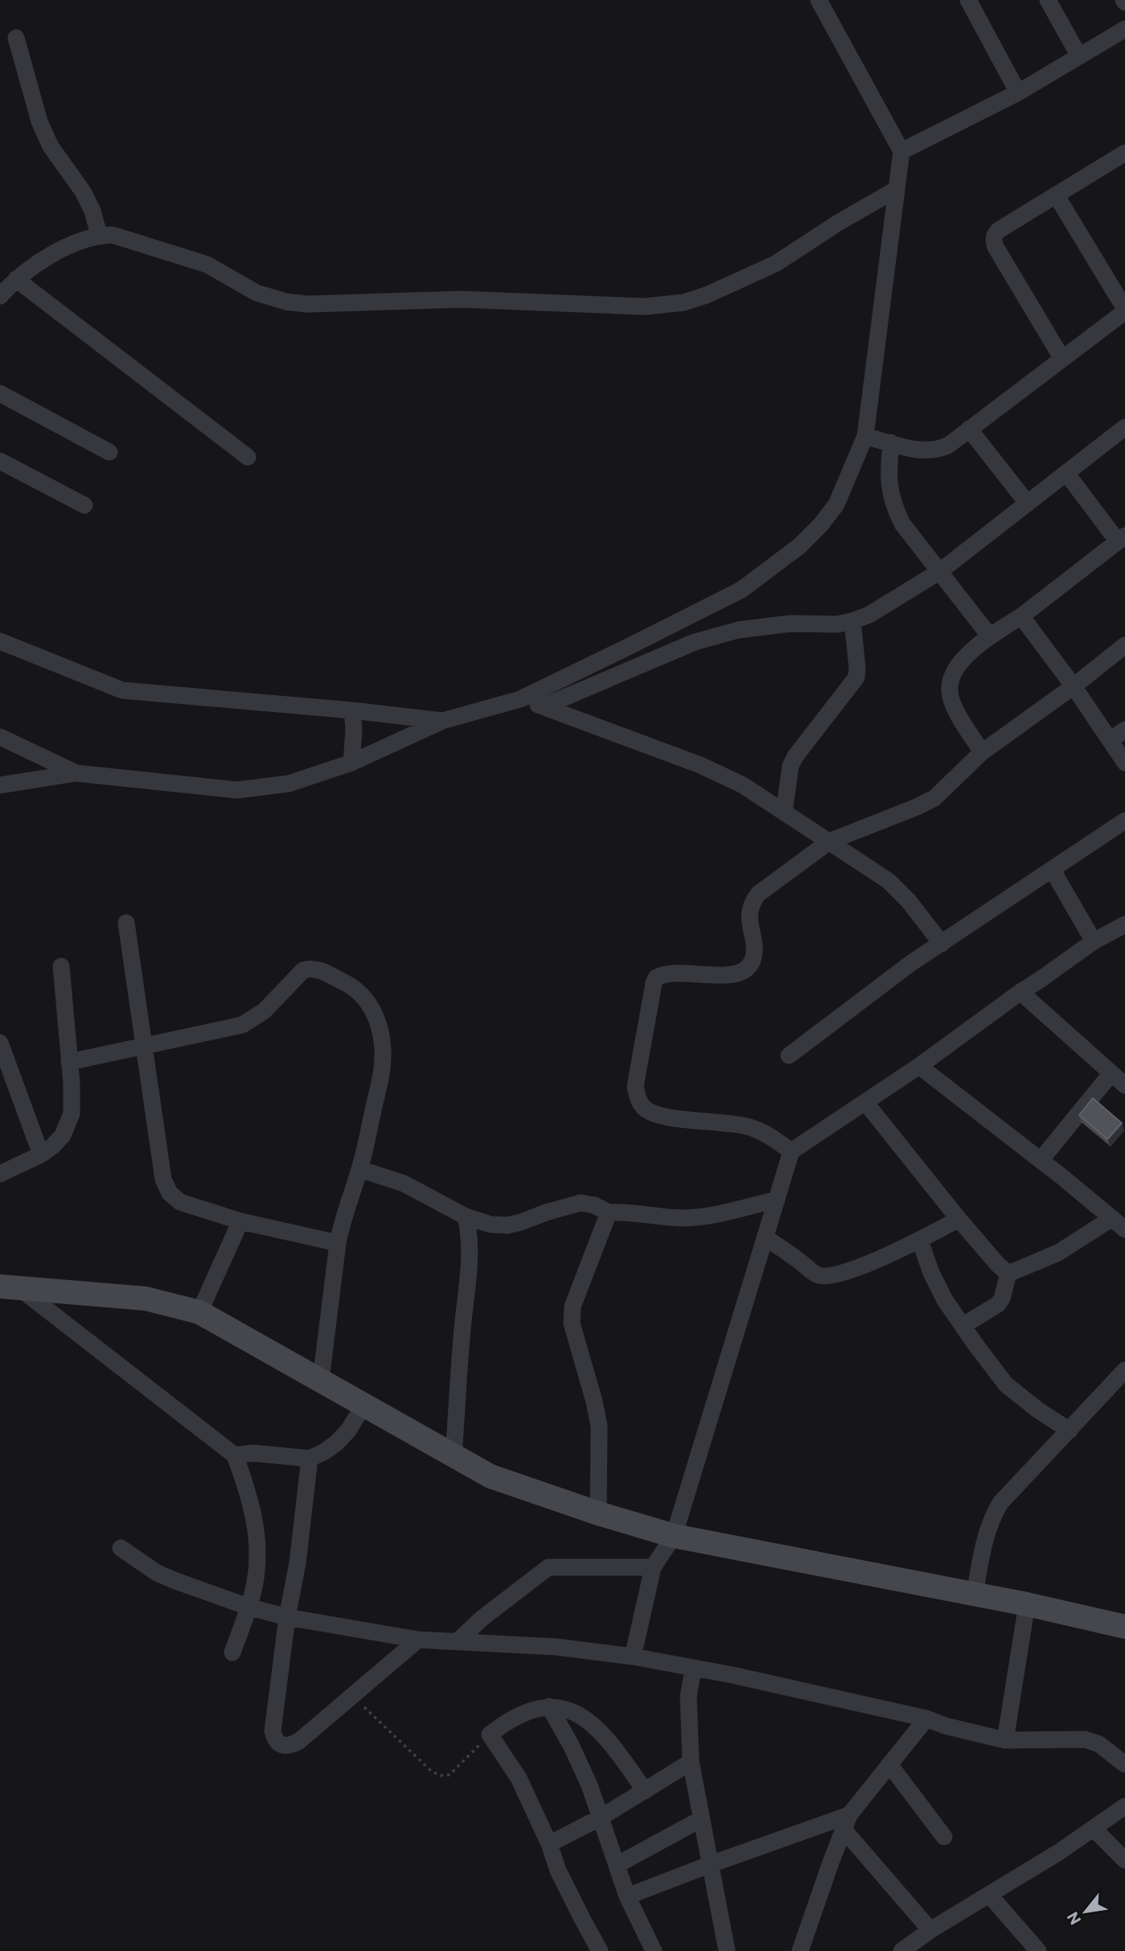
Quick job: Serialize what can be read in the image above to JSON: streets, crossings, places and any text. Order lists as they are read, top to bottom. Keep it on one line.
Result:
{"north":"bottom left"}
